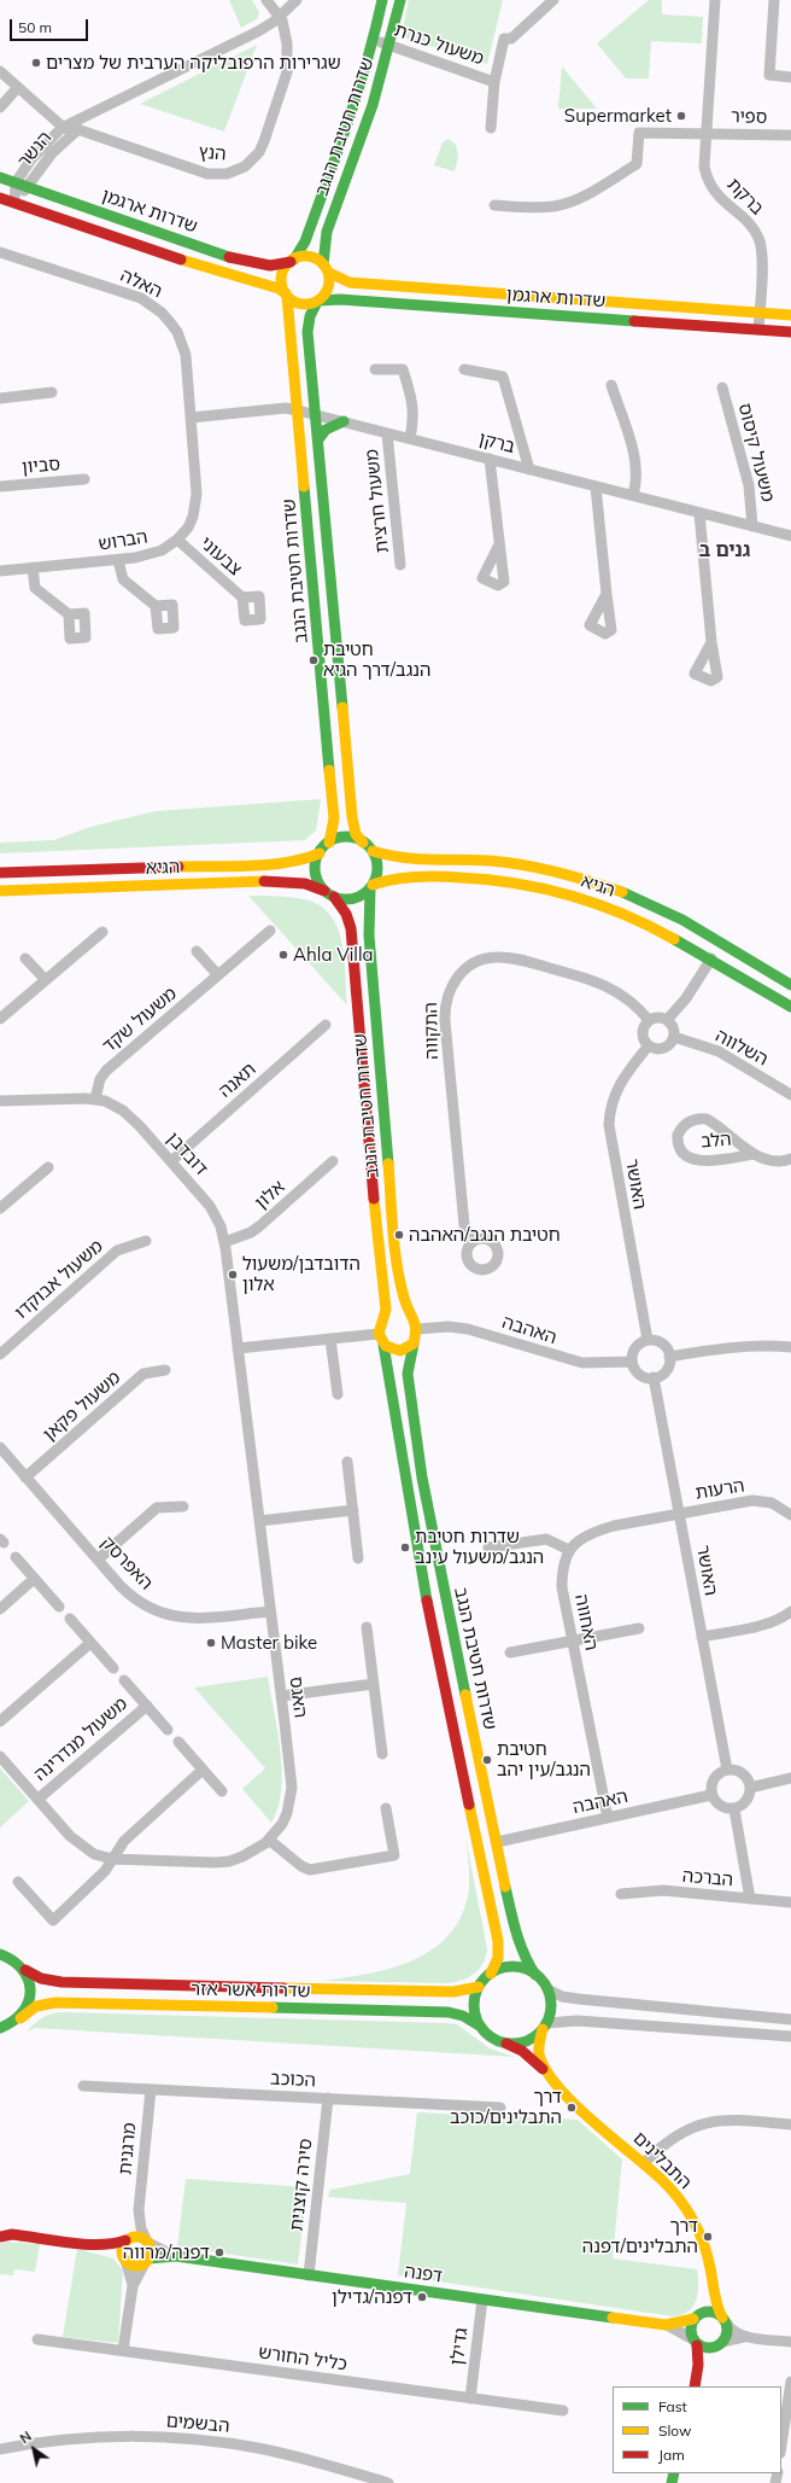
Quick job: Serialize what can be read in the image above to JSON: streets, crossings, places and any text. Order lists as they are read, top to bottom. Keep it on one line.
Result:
{"streets":{"main road":["שדרות חטיבת הנגב","שדרות ארגמן","הגיא","שדרות אשר אזר","התבלינים","דפנה"],"street":["משעול כנרת","ספיר","הנשר","הנץ","ברקת","האלה","ברקן","משעול קיסוס","סביון","משעול חרצית","הברוש","צבעוני","משעול שקד","התקווה","השלווה","תאנה","הלב","דובדבן","האושר","אלון","משעול אבוקדו","האהבה","משעול פקאן","הרעות","האפרסק","האחווה","האגס","משעול מנדרינה","הברכה","הכוכב","מרגנית","סירה קוצנית","גדילן","כליל החורש","הבשמים"]},"crossings":[["משעול כנרת","שדרות חטיבת הנגב"],["ספיר","ברקת"],["שדרות חטיבת הנגב","שדרות ארגמן"],["שדרות חטיבת הנגב","ברקן"],["שדרות חטיבת הנגב","הגיא"],["שדרות חטיבת הנגב","האהבה"],["שדרות חטיבת הנגב","שדרות אשר אזר"],["שדרות חטיבת הנגב","התבלינים"],["הנשר","הנץ"],["הנשר","שדרות ארגמן"],["ברקת","שדרות ארגמן"],["האלה","ברקן"],["האלה","הברוש"],["ברקן","משעול קיסוס"],["ברקן","משעול חרצית"],["ברקן","הברוש"],["הברוש","צבעוני"],["משעול שקד","דובדבן"],["התקווה","השלווה"],["התקווה","האושר"],["השלווה","האושר"],["תאנה","דובדבן"],["דובדבן","אלון"],["דובדבן","האגס"],["האושר","האהבה"],["האושר","הרעות"],["האהבה","האחווה"],["משעול פקאן","האפרסק"],["האפרסק","האגס"],["האגס","משעול מנדרינה"],["שדרות אשר אזר","התבלינים"],["הכוכב","מרגנית"],["הכוכב","סירה קוצנית"],["מרגנית","דפנה"],["התבלינים","דפנה"],["סירה קוצנית","דפנה"],["דפנה","גדילן"],["גדילן","כליל החורש"]],"districts":["גנים ב"],"places":["שגרירות הרפובליקה הערבית של מצרים","Supermarket","חטיבת הנגב/דרך הגיא","Ahla Villa","חטיבת הנגב/האהבה","הדובדבן/משעול אלון","שדרות חטיבת הנגב/משעול עינב","Master bike","חטיבת הנגב/עין יהב","דרך התבלינים/כוכב","דרך התבלינים/דפנה","דפנה/מרווה","דפנה/גדילן"],"legend":["Fast","Slow","Jam"],"scale_bar":"50 m","north":"top left"}
